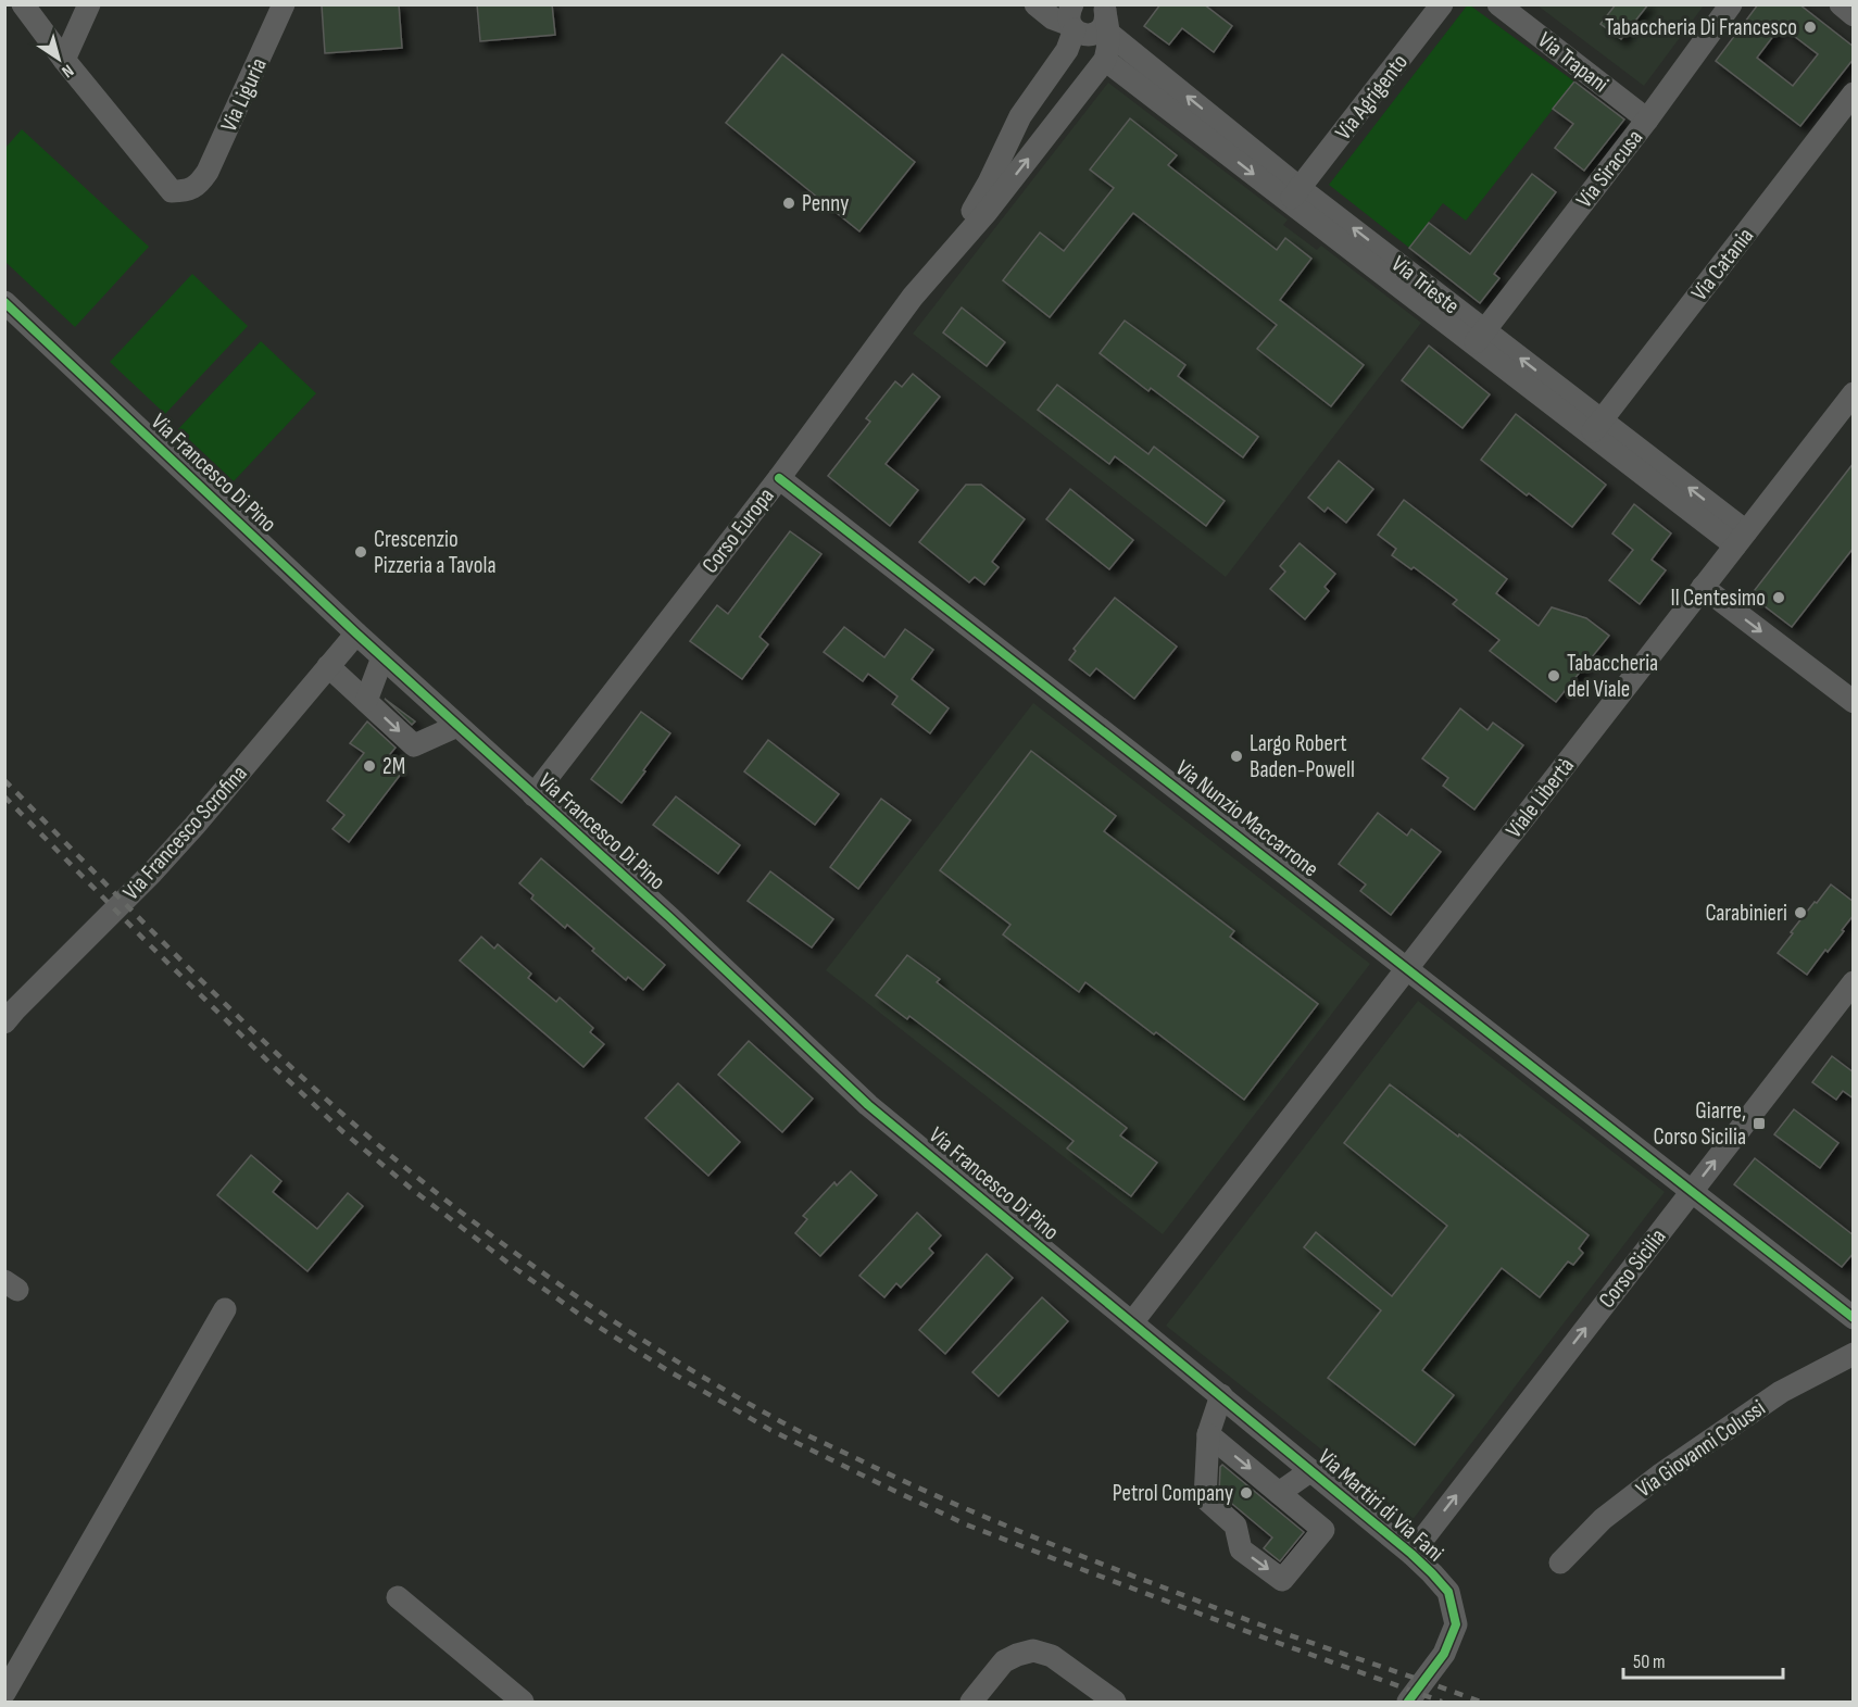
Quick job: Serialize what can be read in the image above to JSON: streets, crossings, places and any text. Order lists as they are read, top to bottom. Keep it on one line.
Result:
{"streets":{"street":["Via Trapani","Via Liguria","Via Agrigento","Via Siracusa","Via Catania","Via Trieste","Via Francesco Di Pino","Corso Europa","Viale Libertà","Via Nunzio Maccarrone","Via Francesco Scrofina","Corso Sicilia","Via Giovanni Colussi","Via Martiri di Via Fani"]},"crossings":[["Via Trapani","Via Siracusa"],["Via Agrigento","Via Trieste"],["Via Siracusa","Via Trieste"],["Via Catania","Via Trieste"],["Via Trieste","Viale Libertà"],["Via Francesco Di Pino","Corso Europa"],["Via Francesco Di Pino","Viale Libertà"],["Via Francesco Di Pino","Via Francesco Scrofina"],["Via Francesco Di Pino","Via Martiri di Via Fani"],["Corso Europa","Via Nunzio Maccarrone"],["Viale Libertà","Via Nunzio Maccarrone"],["Via Nunzio Maccarrone","Corso Sicilia"],["Corso Sicilia","Via Martiri di Via Fani"]],"one_way":["Corso Sicilia"],"places":{"other":["Tabaccheria Di Francesco","Penny","Crescenzio Pizzeria a Tavola","Il Centesimo","Tabaccheria del Viale","Largo Robert Baden-Powell","2M","Carabinieri","Petrol Company"],"transit":["Giarre, Corso Sicilia"]},"scale_bar":"50 m","north":"bottom right"}
